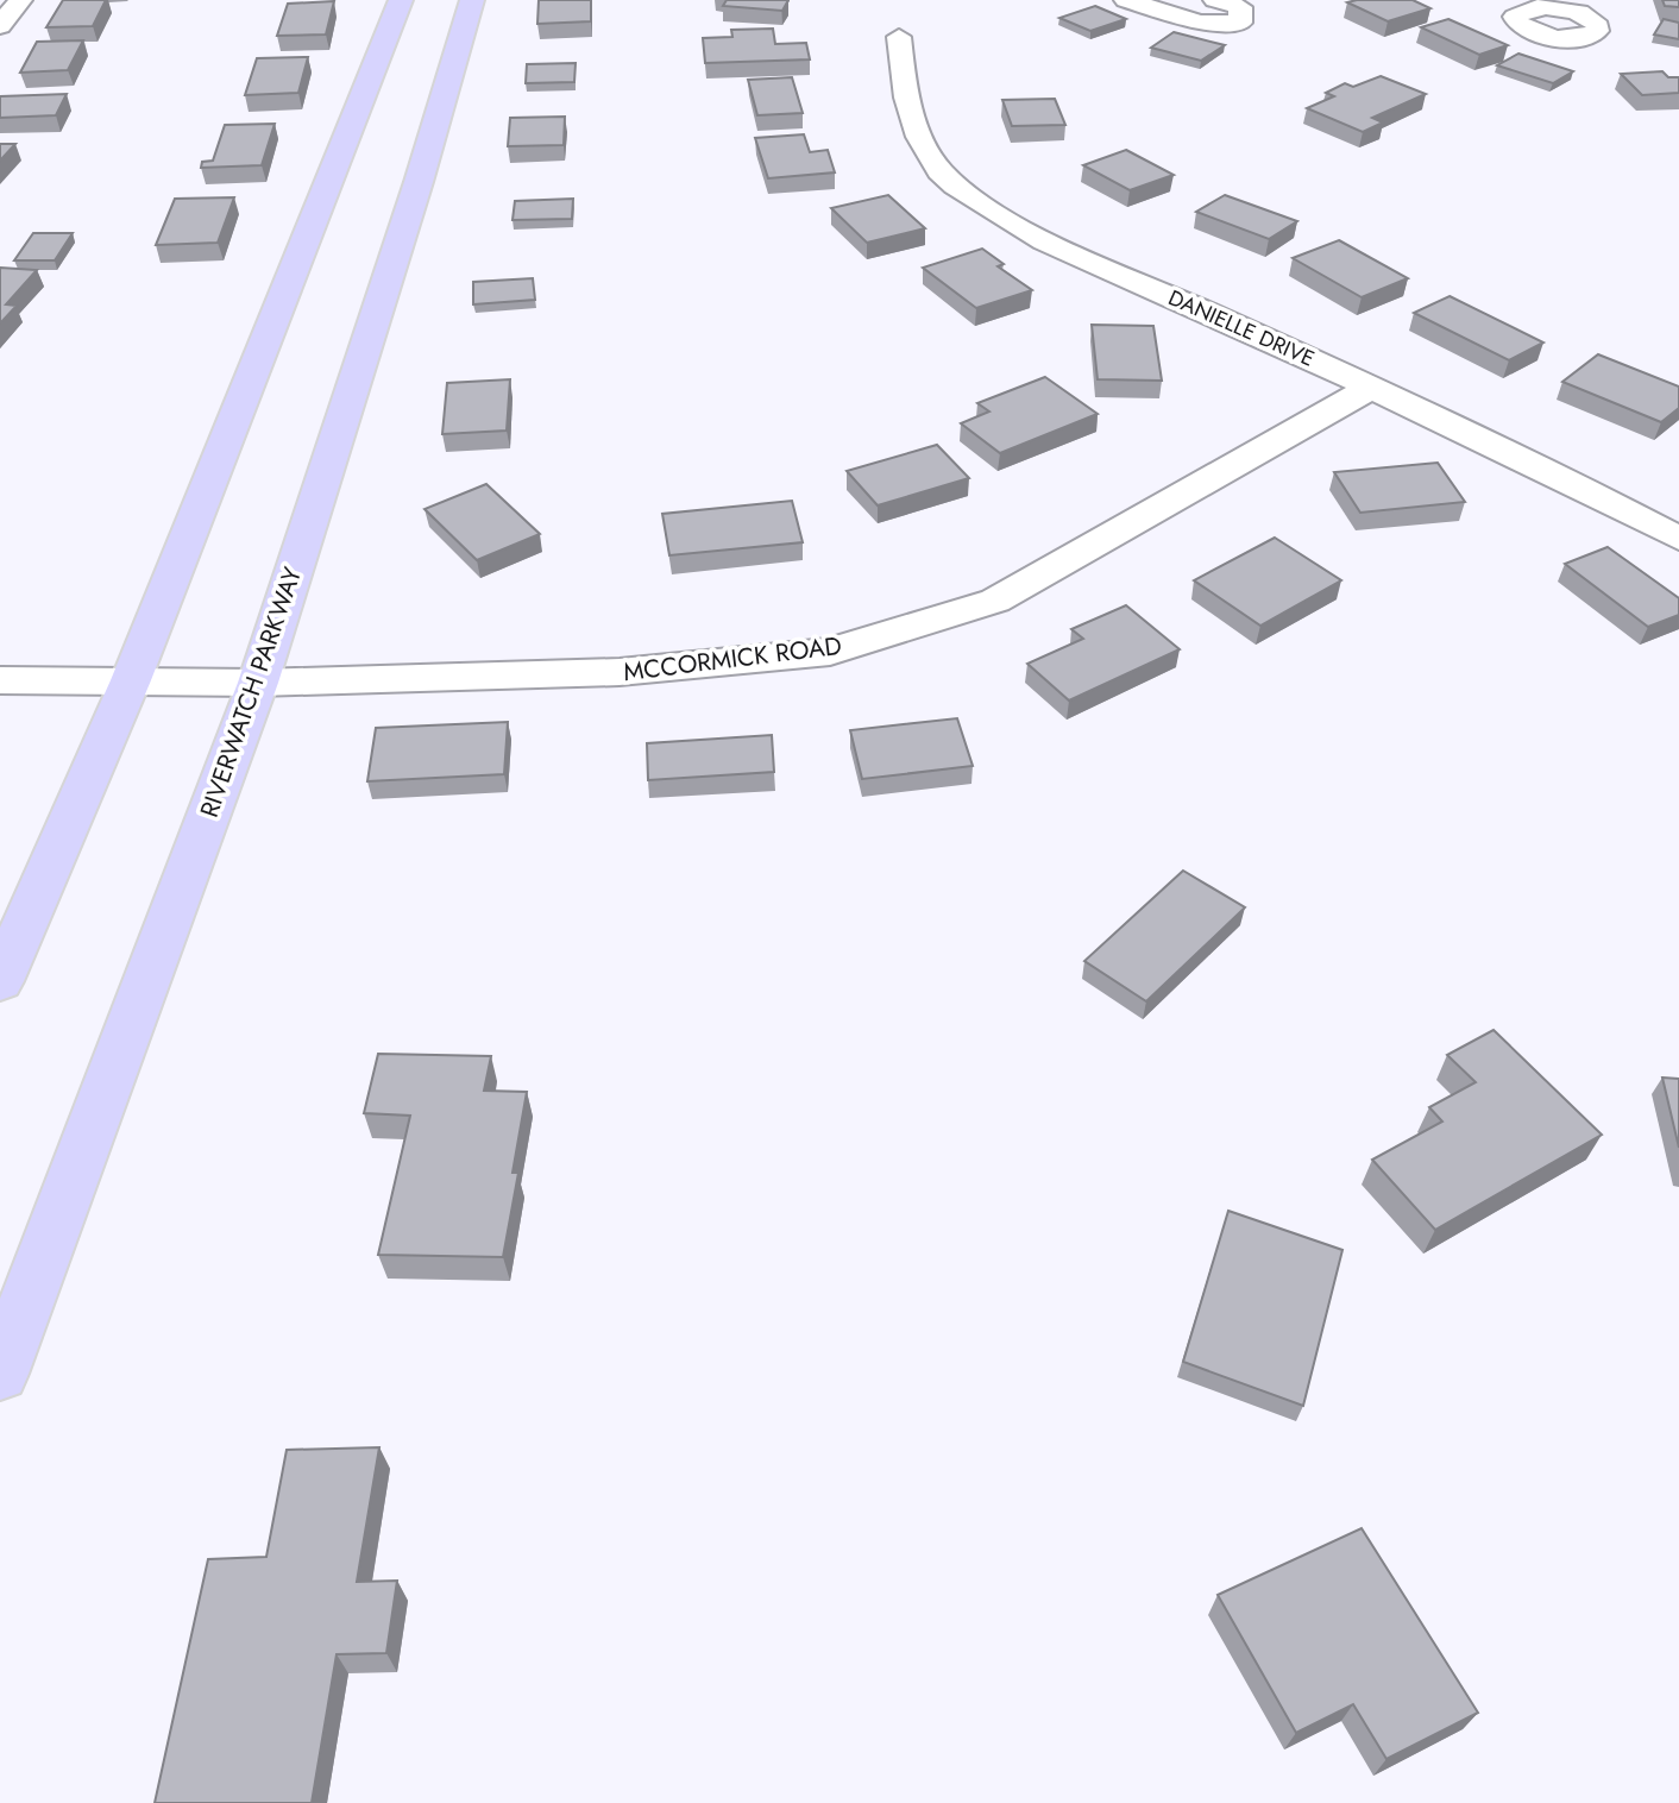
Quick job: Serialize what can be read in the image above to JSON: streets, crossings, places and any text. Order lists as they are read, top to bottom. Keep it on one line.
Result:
{"streets":{"main road":["RIVERWATCH PARKWAY"],"street":["DANIELLE DRIVE","MCCORMICK ROAD"]},"crossings":[["DANIELLE DRIVE","MCCORMICK ROAD"],["MCCORMICK ROAD","RIVERWATCH PARKWAY"]]}
